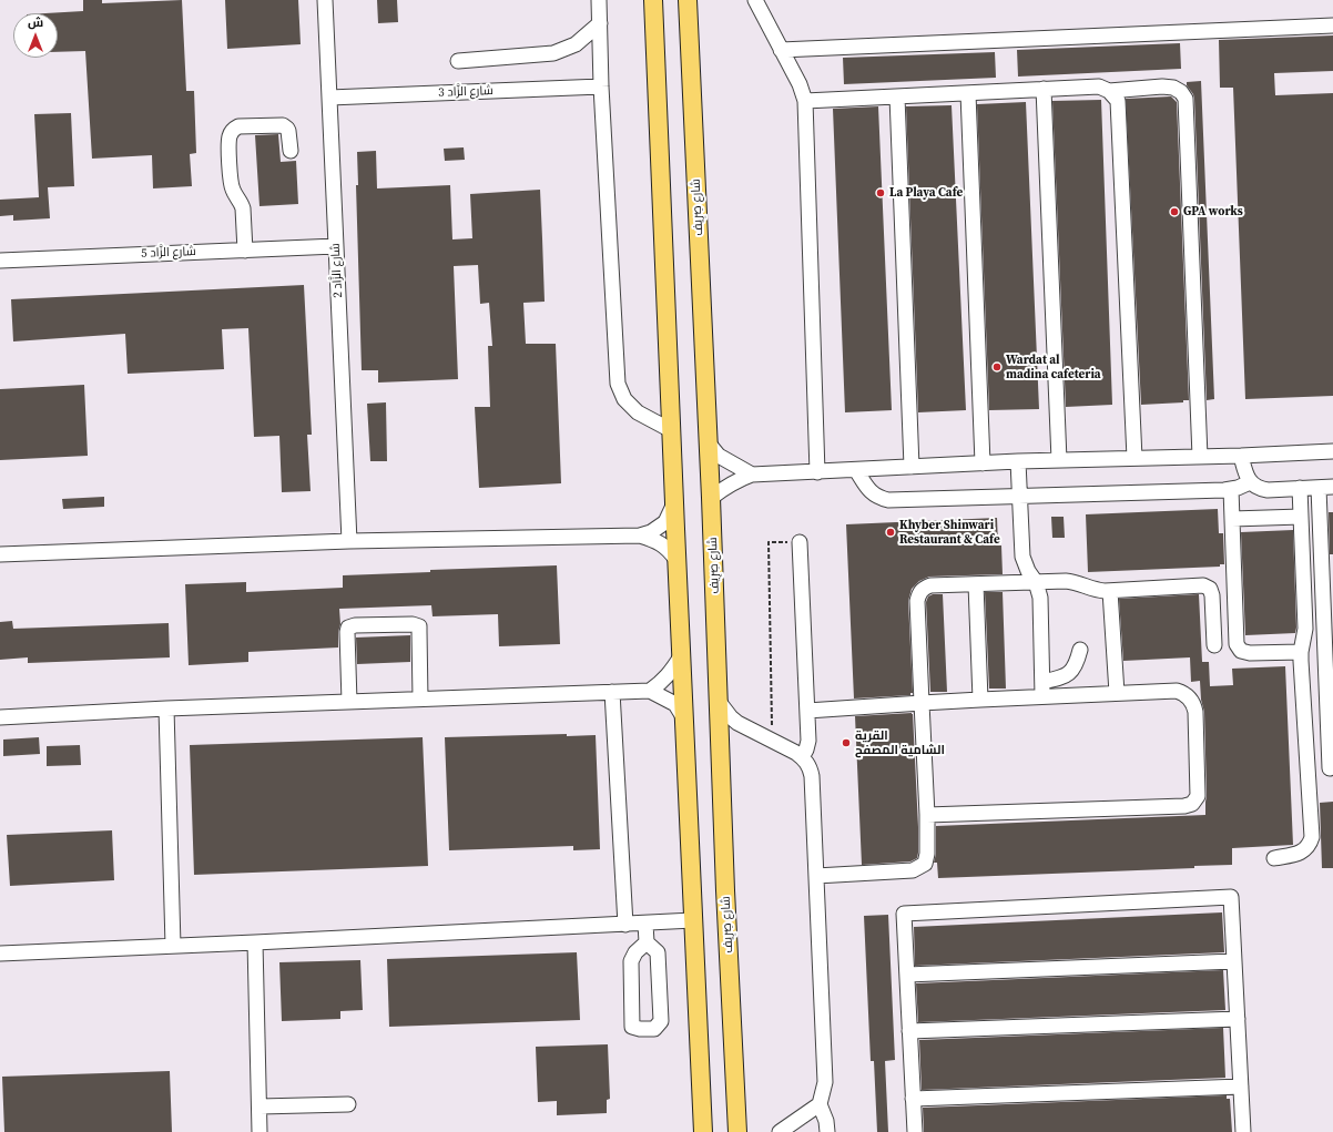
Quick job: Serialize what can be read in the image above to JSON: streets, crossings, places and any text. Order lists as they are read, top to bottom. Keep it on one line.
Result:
{"streets":{"main road":["شارع صِرِيف"],"street":["شارع الزَّاد 3","شارع الزَّاد 5","شارع الزَّاد 2"]},"crossings":[["شارع الزَّاد 3","شارع الزَّاد 2"],["شارع الزَّاد 5","شارع الزَّاد 2"]],"places":["La Playa Cafe","GPA works","Wardat al madina cafeteria","Khyber Shinwari Restaurant & Cafe","القرية الشامية المصفح"],"north":"top"}
